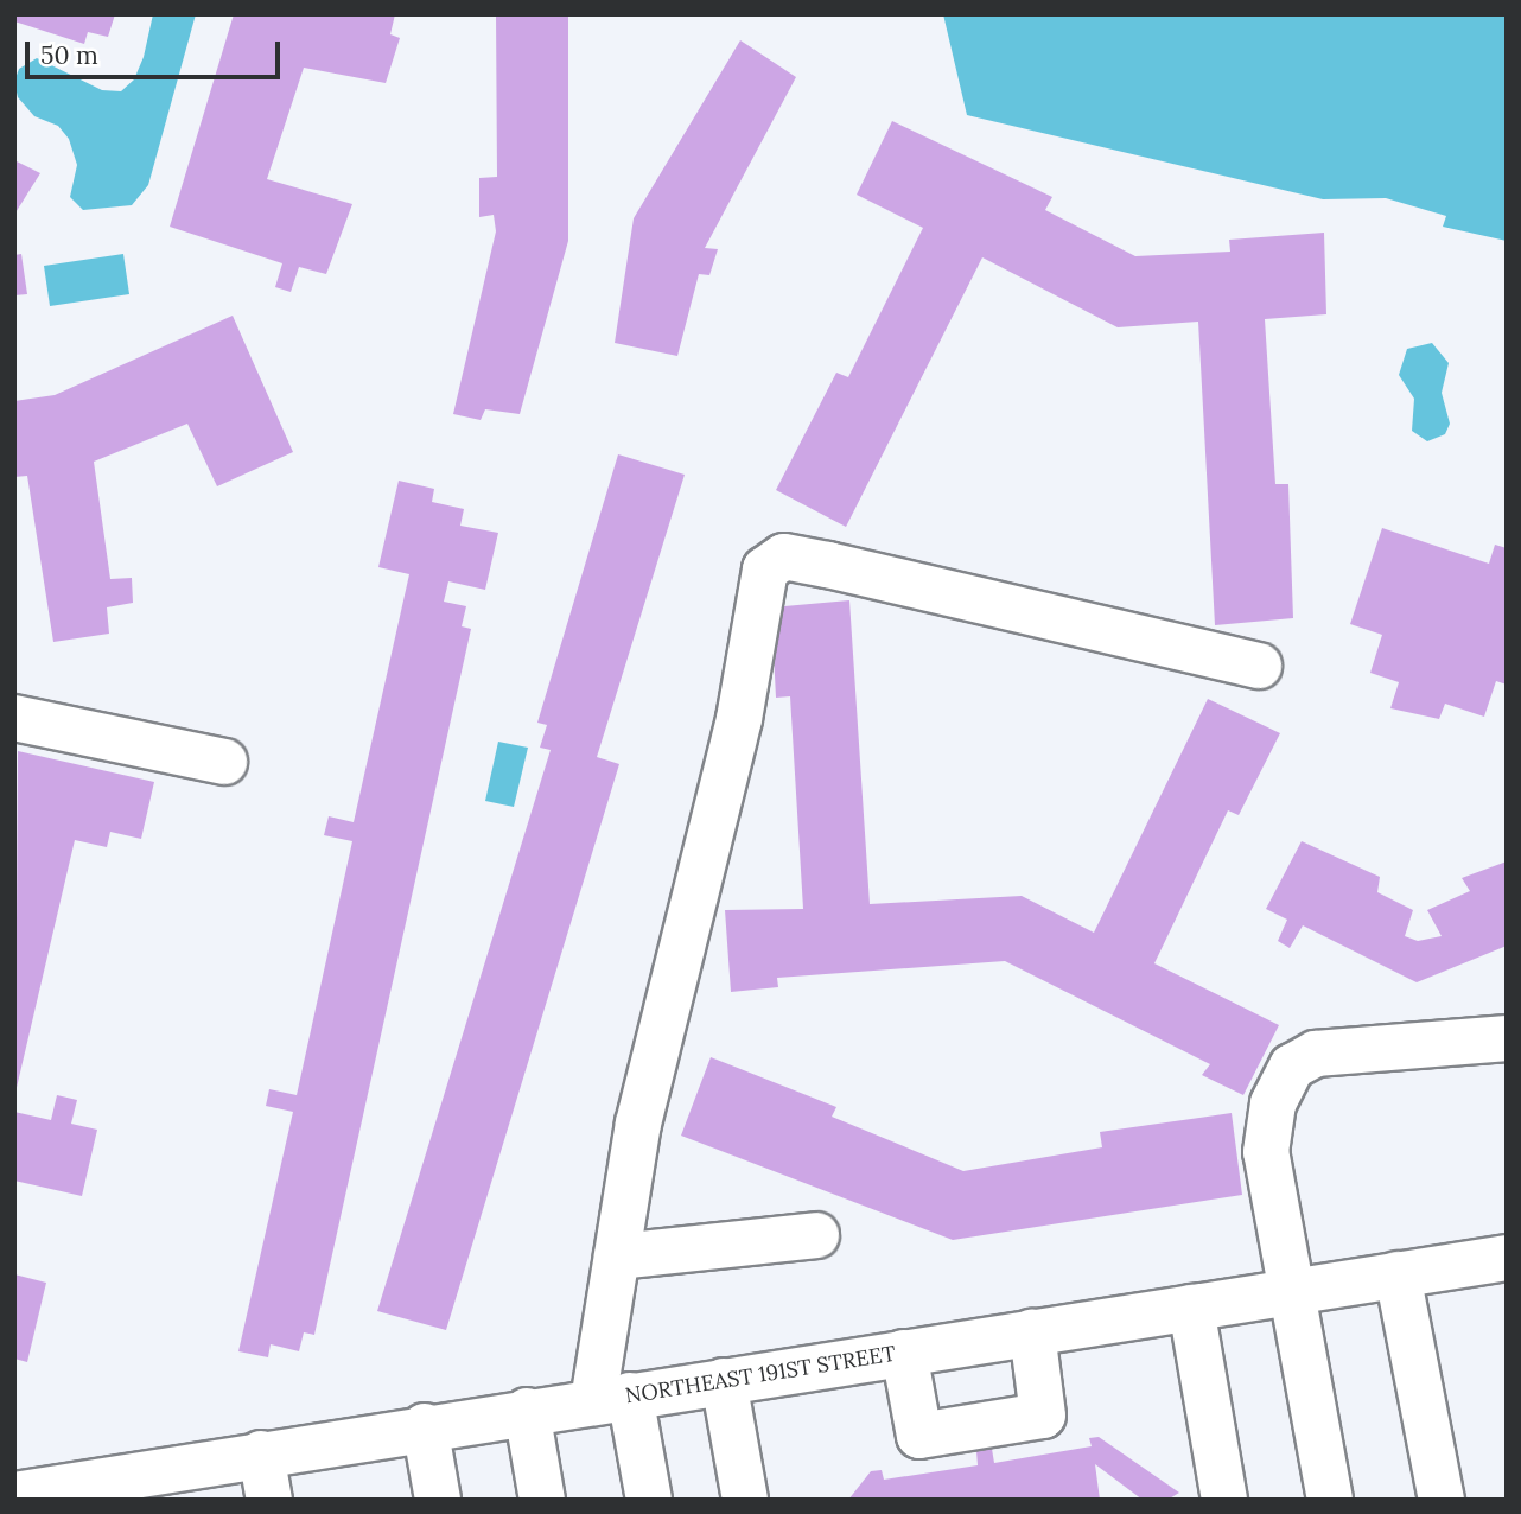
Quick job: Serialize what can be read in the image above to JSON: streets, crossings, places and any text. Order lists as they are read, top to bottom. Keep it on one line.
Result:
{"streets":{"street":["NORTHEAST 191ST STREET"]},"scale_bar":"50 m"}
